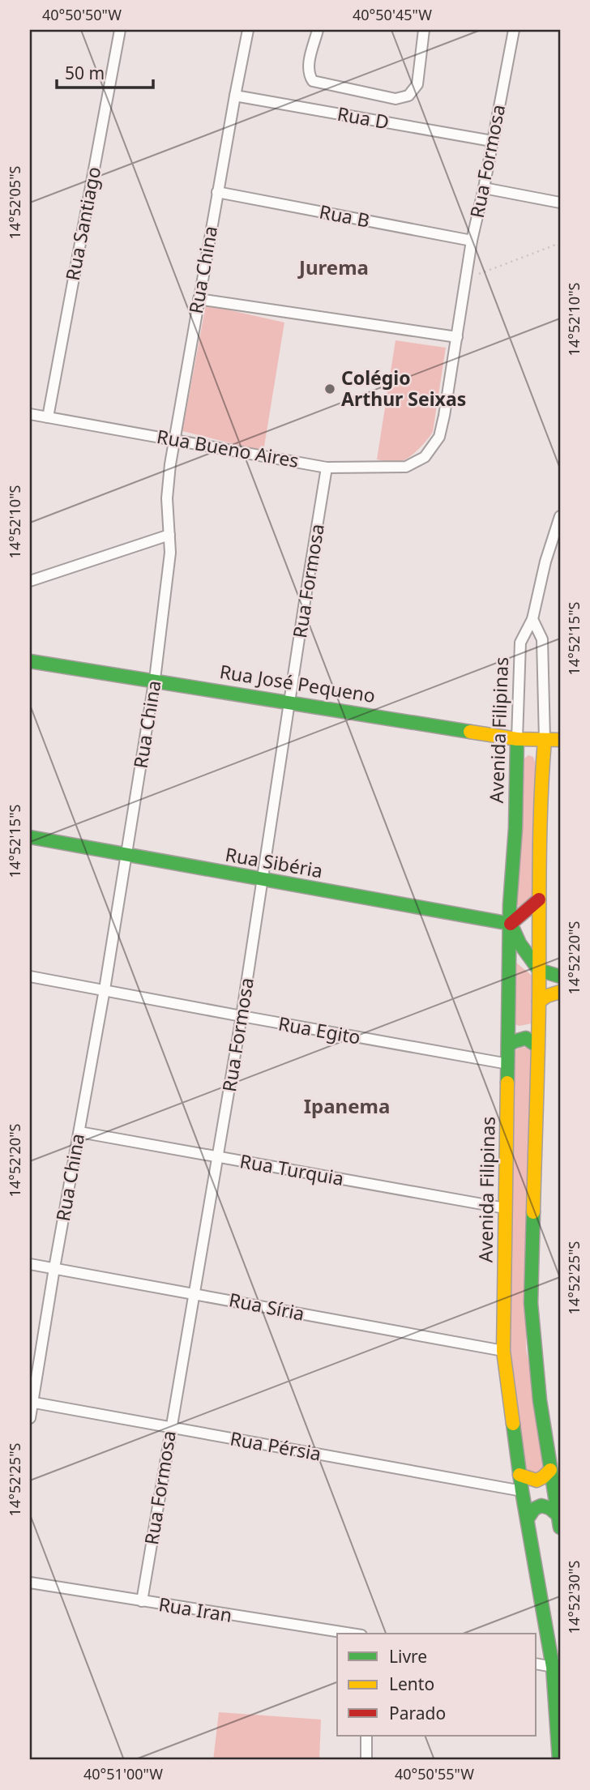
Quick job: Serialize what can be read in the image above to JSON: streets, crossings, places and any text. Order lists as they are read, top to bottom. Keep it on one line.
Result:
{"streets":{"main road":["Rua José Pequeno","Avenida Filipinas","Rua Sibéria"],"street":["Rua D","Rua Formosa","Rua B","Rua Santiago","Rua China","Rua Bueno Aires","Rua Egito","Rua Turquia","Rua Síria","Rua Pérsia","Rua Iran"]},"crossings":[["Rua D","Rua Formosa"],["Rua D","Rua China"],["Rua Formosa","Rua B"],["Rua Formosa","Rua Bueno Aires"],["Rua Formosa","Rua José Pequeno"],["Rua Formosa","Rua Sibéria"],["Rua Formosa","Rua Egito"],["Rua Formosa","Rua Turquia"],["Rua Formosa","Rua Síria"],["Rua Formosa","Rua Pérsia"],["Rua Formosa","Rua Iran"],["Rua B","Rua China"],["Rua Santiago","Rua Bueno Aires"],["Rua China","Rua Bueno Aires"],["Rua China","Rua José Pequeno"],["Rua China","Rua Sibéria"],["Rua China","Rua Egito"],["Rua China","Rua Turquia"],["Rua China","Rua Síria"],["Rua China","Rua Pérsia"],["Rua José Pequeno","Avenida Filipinas"],["Avenida Filipinas","Rua Sibéria"],["Avenida Filipinas","Rua Egito"],["Avenida Filipinas","Rua Turquia"],["Avenida Filipinas","Rua Síria"],["Avenida Filipinas","Rua Pérsia"]],"districts":["Jurema","Ipanema"],"places":["Colégio Arthur Seixas"],"legend":["Livre","Lento","Parado"],"scale_bar":"50 m","coordinates":["40°50'50\"W","40°50'45\"W","14°52'05\"S","14°52'10\"S","14°52'15\"S","14°52'20\"S","14°52'25\"S","14°52'30\"S","40°51'00\"W","40°50'55\"W"]}
